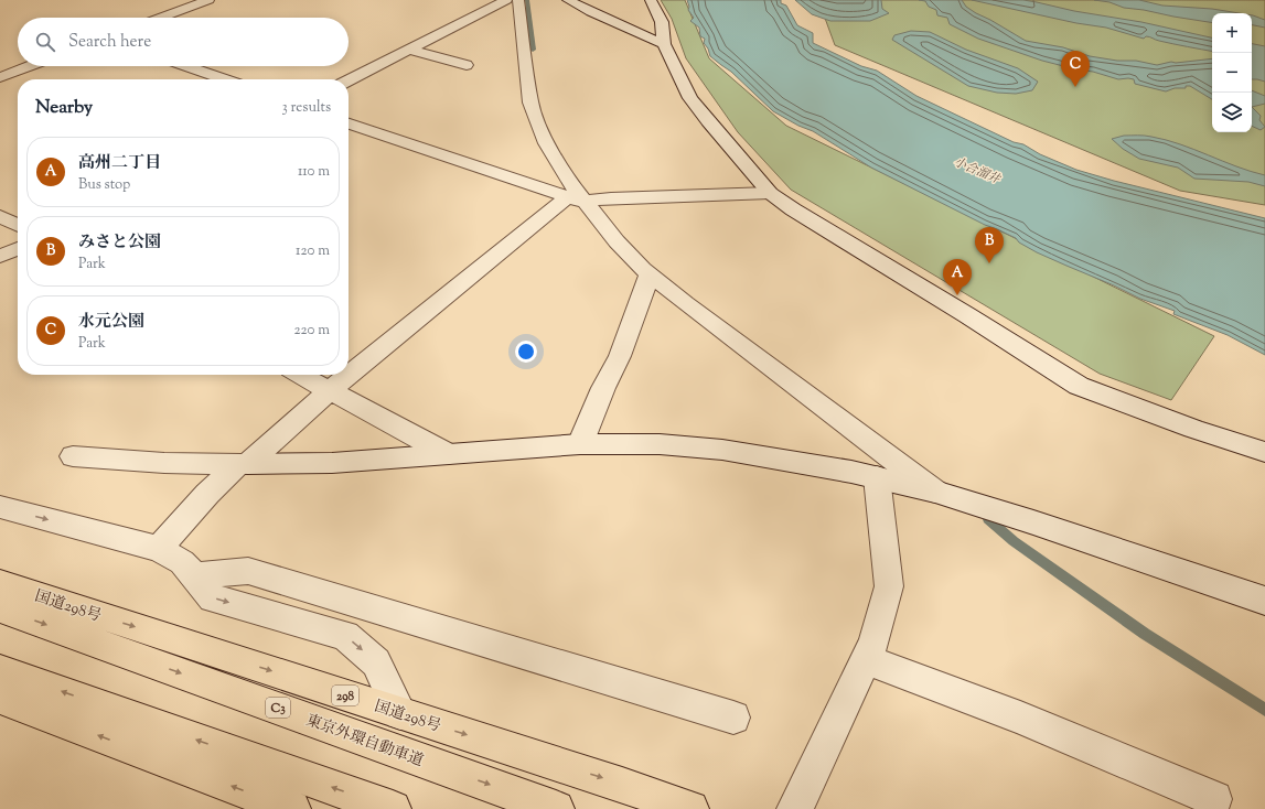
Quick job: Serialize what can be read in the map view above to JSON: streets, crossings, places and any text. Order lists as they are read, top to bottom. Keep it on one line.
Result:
{"streets":{"highway":["国道298号","298","C3","東京外環自動車道"]},"water":["小合溜井"],"page":{"map_buttons":["+","−"],"search":"Search here","pins":["C","B","A"],"heading":["Nearby","3 results"],"list":[{"mark":"A","name":"高州二丁目","note":"Bus stop","value":"110 m"},{"mark":"B","name":"みさと公園","note":"Park","value":"120 m"},{"mark":"C","name":"水元公園","note":"Park","value":"220 m"}]}}
